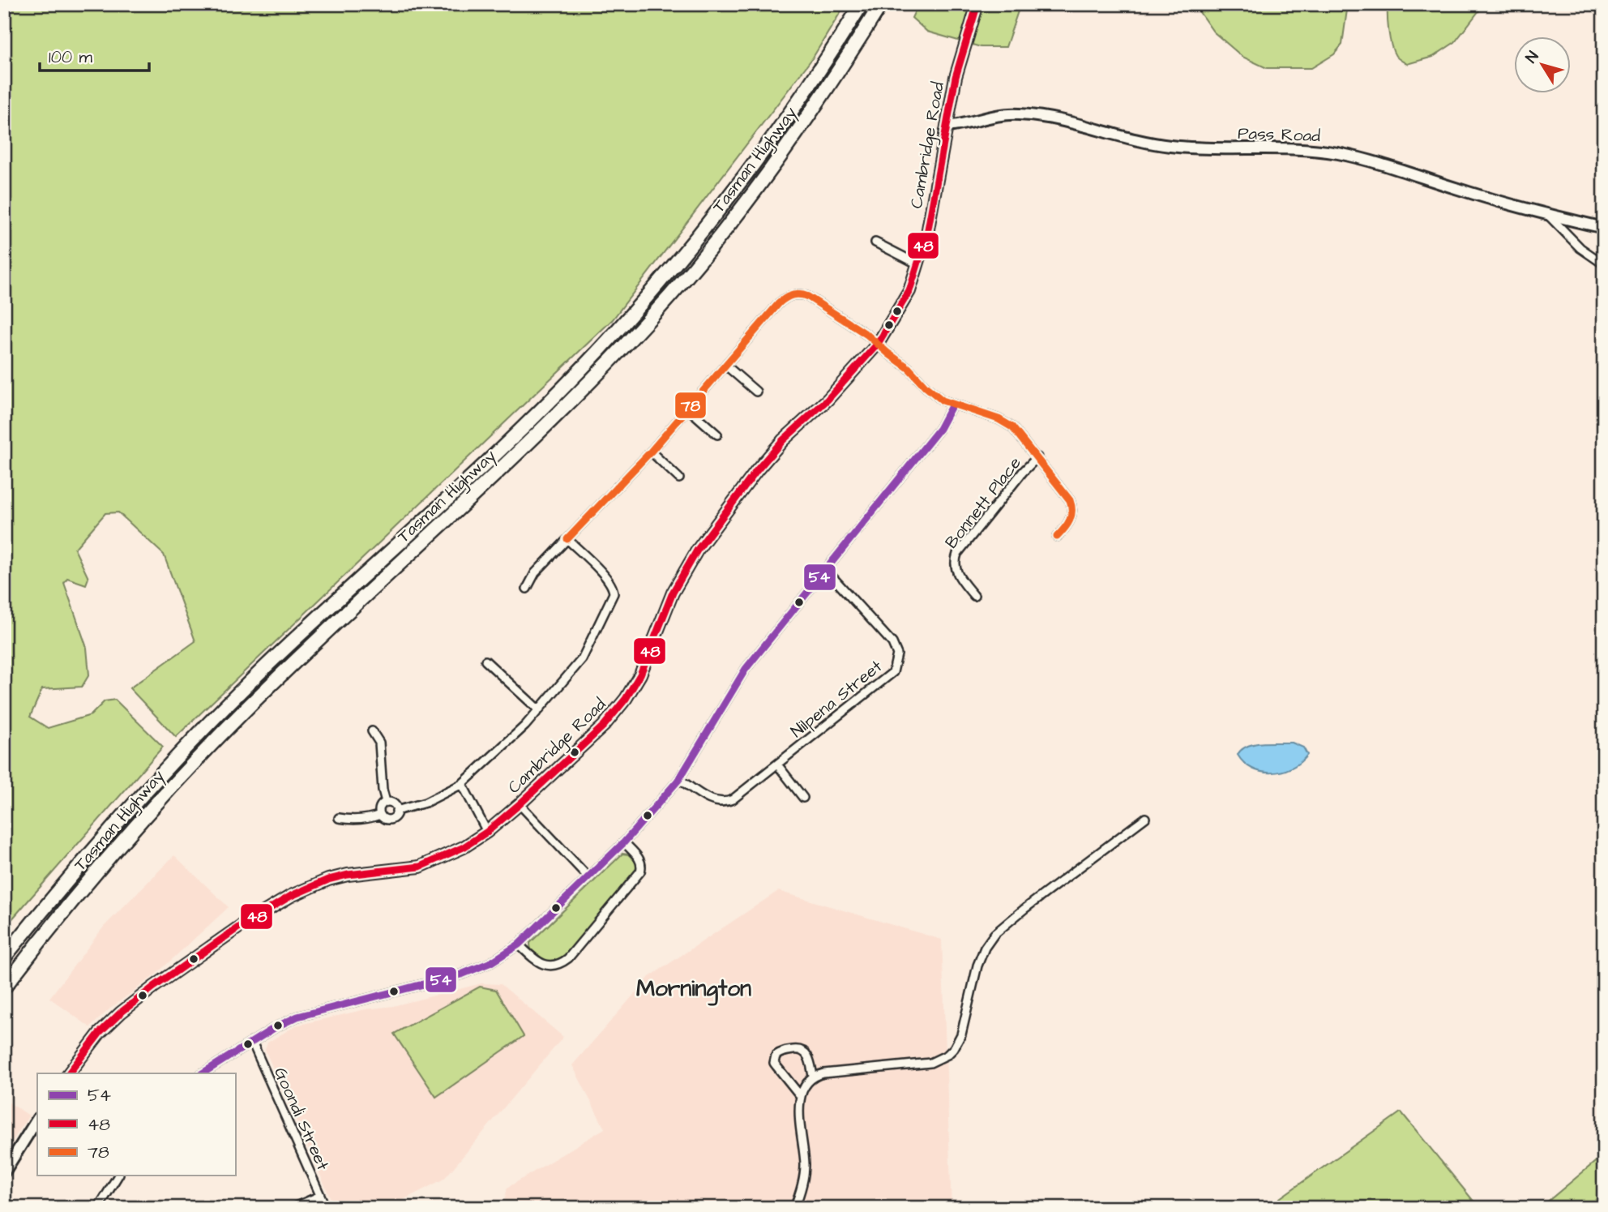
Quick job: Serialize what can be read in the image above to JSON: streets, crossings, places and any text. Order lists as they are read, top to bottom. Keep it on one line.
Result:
{"streets":{"highway":["Tasman Highway"],"main road":["Pass Road","Cambridge Road"],"street":["Bonnett Place","Nilpena Street","Goondi Street"]},"crossings":[["Pass Road","Cambridge Road"]],"districts":["Mornington"],"lines":["transit line 48","transit line 78","transit line 54"],"legend":["54","48","78"],"scale_bar":"100 m","north":"top left"}
